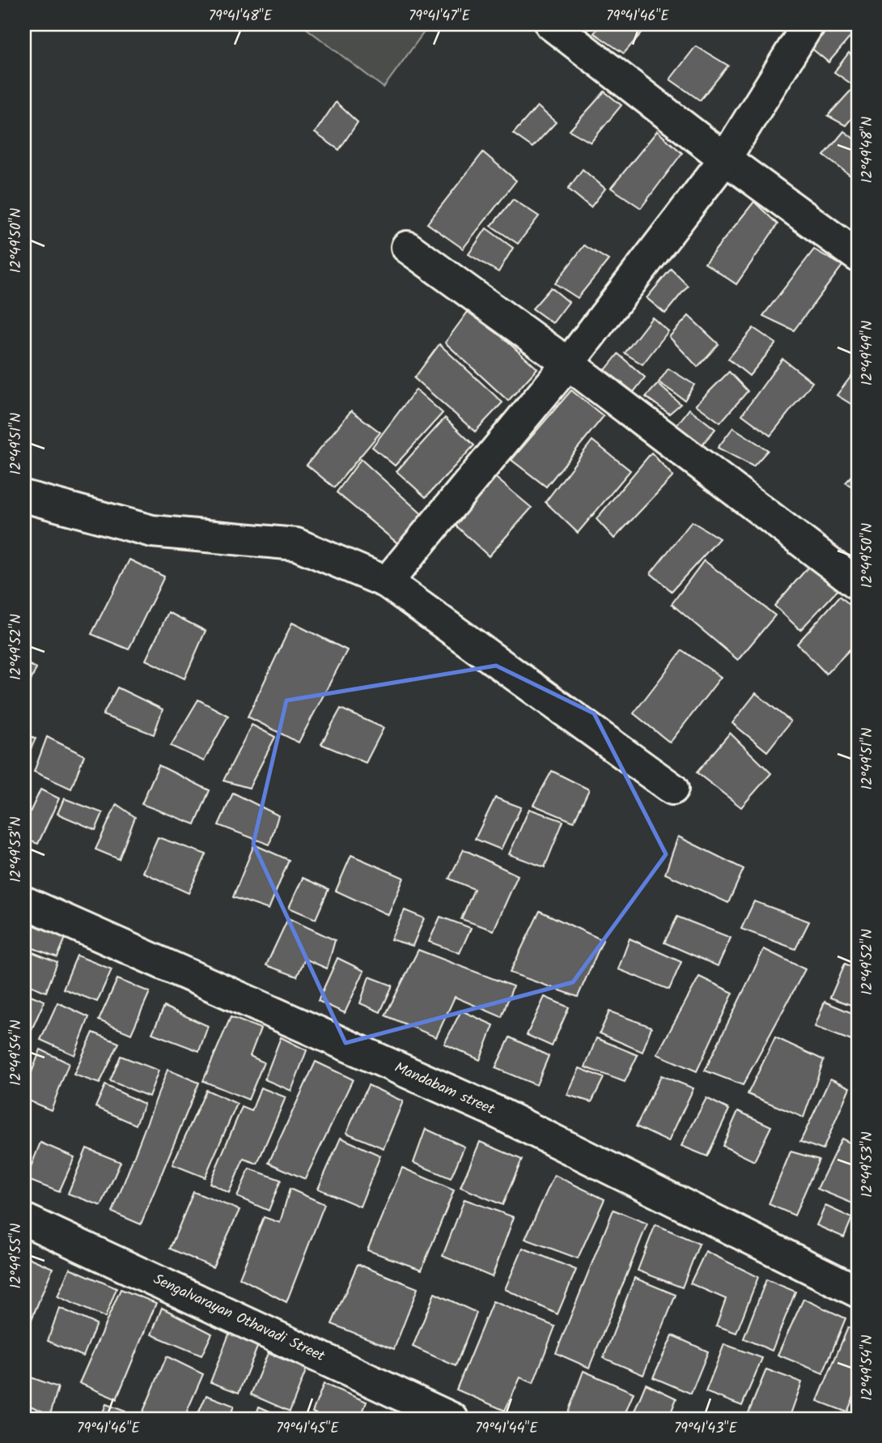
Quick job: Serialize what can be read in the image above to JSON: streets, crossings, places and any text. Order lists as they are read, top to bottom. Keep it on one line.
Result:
{"streets":{"street":["Mandabam street","Sengalvarayan Othavadi Street"]},"coordinates":["79°41'48\"E","79°41'47\"E","79°41'46\"E","12°49'48\"N","12°49'50\"N","12°49'49\"N","12°49'51\"N","12°49'52\"N","12°49'53\"N","12°49'54\"N","12°49'55\"N","79°41'45\"E","79°41'44\"E","79°41'43\"E"]}
